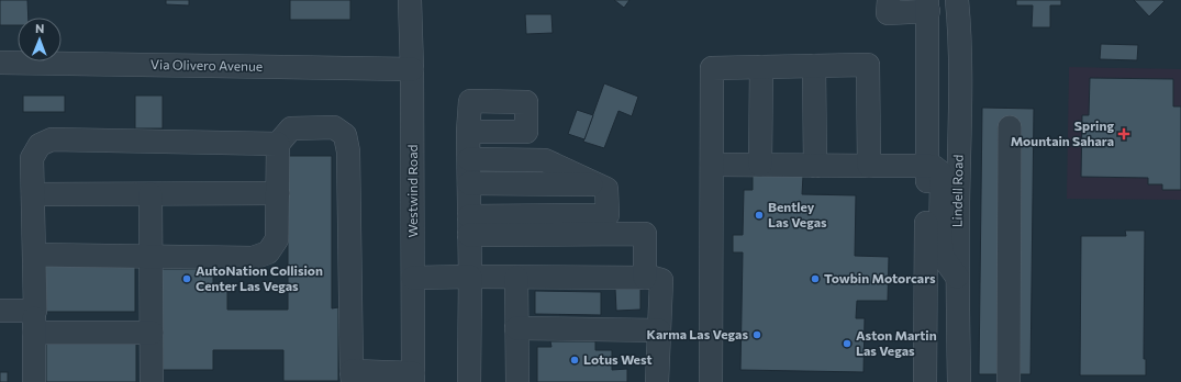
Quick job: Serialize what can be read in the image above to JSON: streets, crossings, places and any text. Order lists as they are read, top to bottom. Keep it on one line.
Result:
{"streets":{"street":["Via Olivero Avenue","Westwind Road","Lindell Road"]},"crossings":[["Via Olivero Avenue","Westwind Road"]],"places":{"health":["Spring Mountain Sahara"],"other":["Bentley Las Vegas","AutoNation Collision Center Las Vegas","Towbin Motorcars","Karma Las Vegas","Aston Martin Las Vegas","Lotus West"]},"north":"top"}
